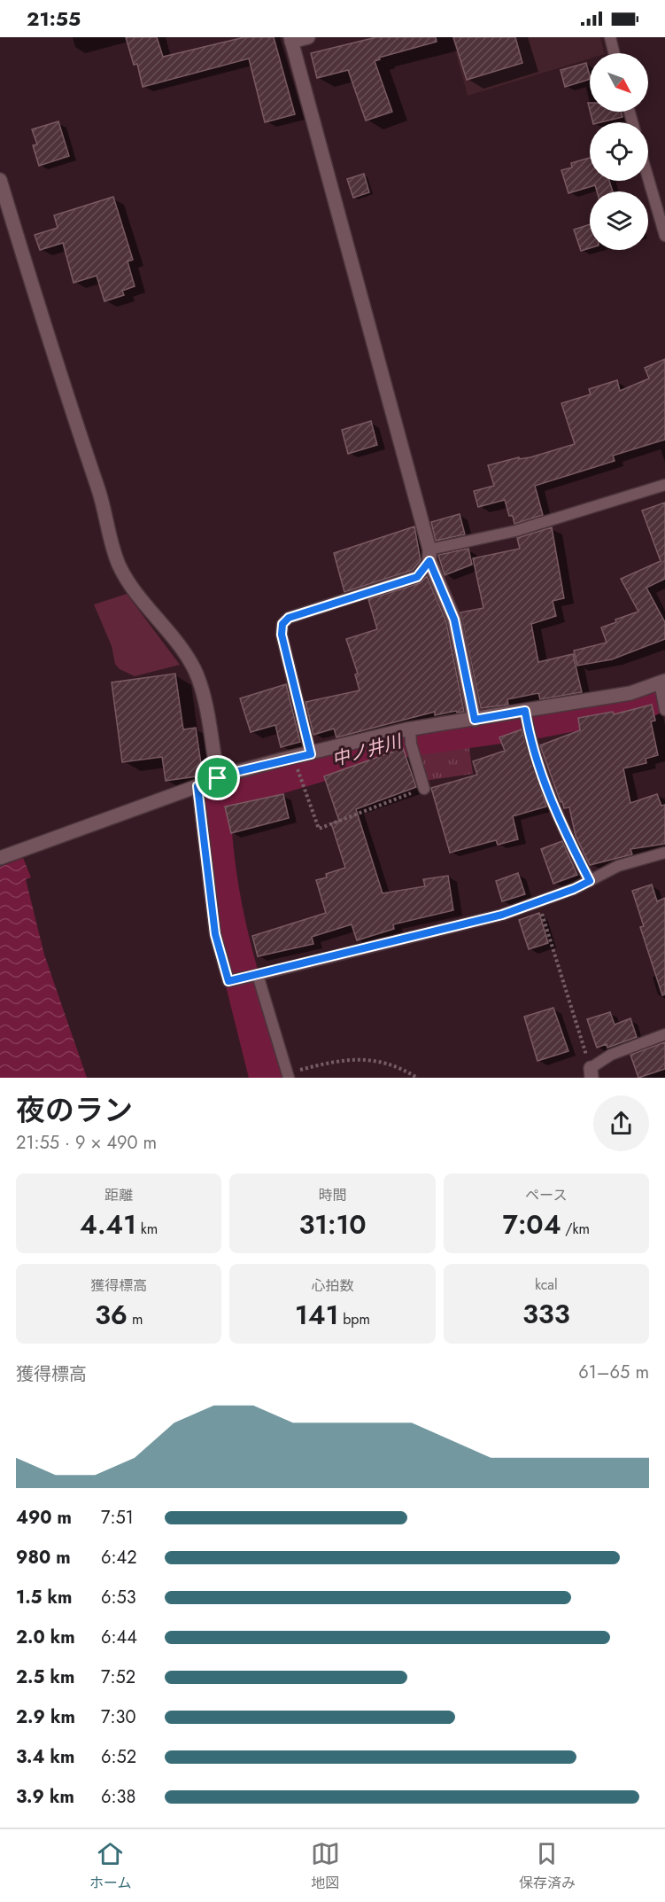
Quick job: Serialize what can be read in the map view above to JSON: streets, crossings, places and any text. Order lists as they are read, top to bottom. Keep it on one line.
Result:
{"water":["中ノ井川"],"north":"bottom right","page":{"status":"21:55","heading":["夜のラン","21:55 · 9 × 490 m"],"stats":[["距離","4.41 km"],["時間","31:10"],["ペース","7:04 /km"],["獲得標高","36 m"],["心拍数","141 bpm"],["kcal","333"]],"chart":["獲得標高","61–65 m"],"list":[{"name":"490 m","note":"7:51"},{"name":"980 m","note":"6:42"},{"name":"1.5 km","note":"6:53"},{"name":"2.0 km","note":"6:44"},{"name":"2.5 km","note":"7:52"},{"name":"2.9 km","note":"7:30"},{"name":"3.4 km","note":"6:52"},{"name":"3.9 km","note":"6:38"}],"tabs":["ホーム","地図","保存済み"]}}
